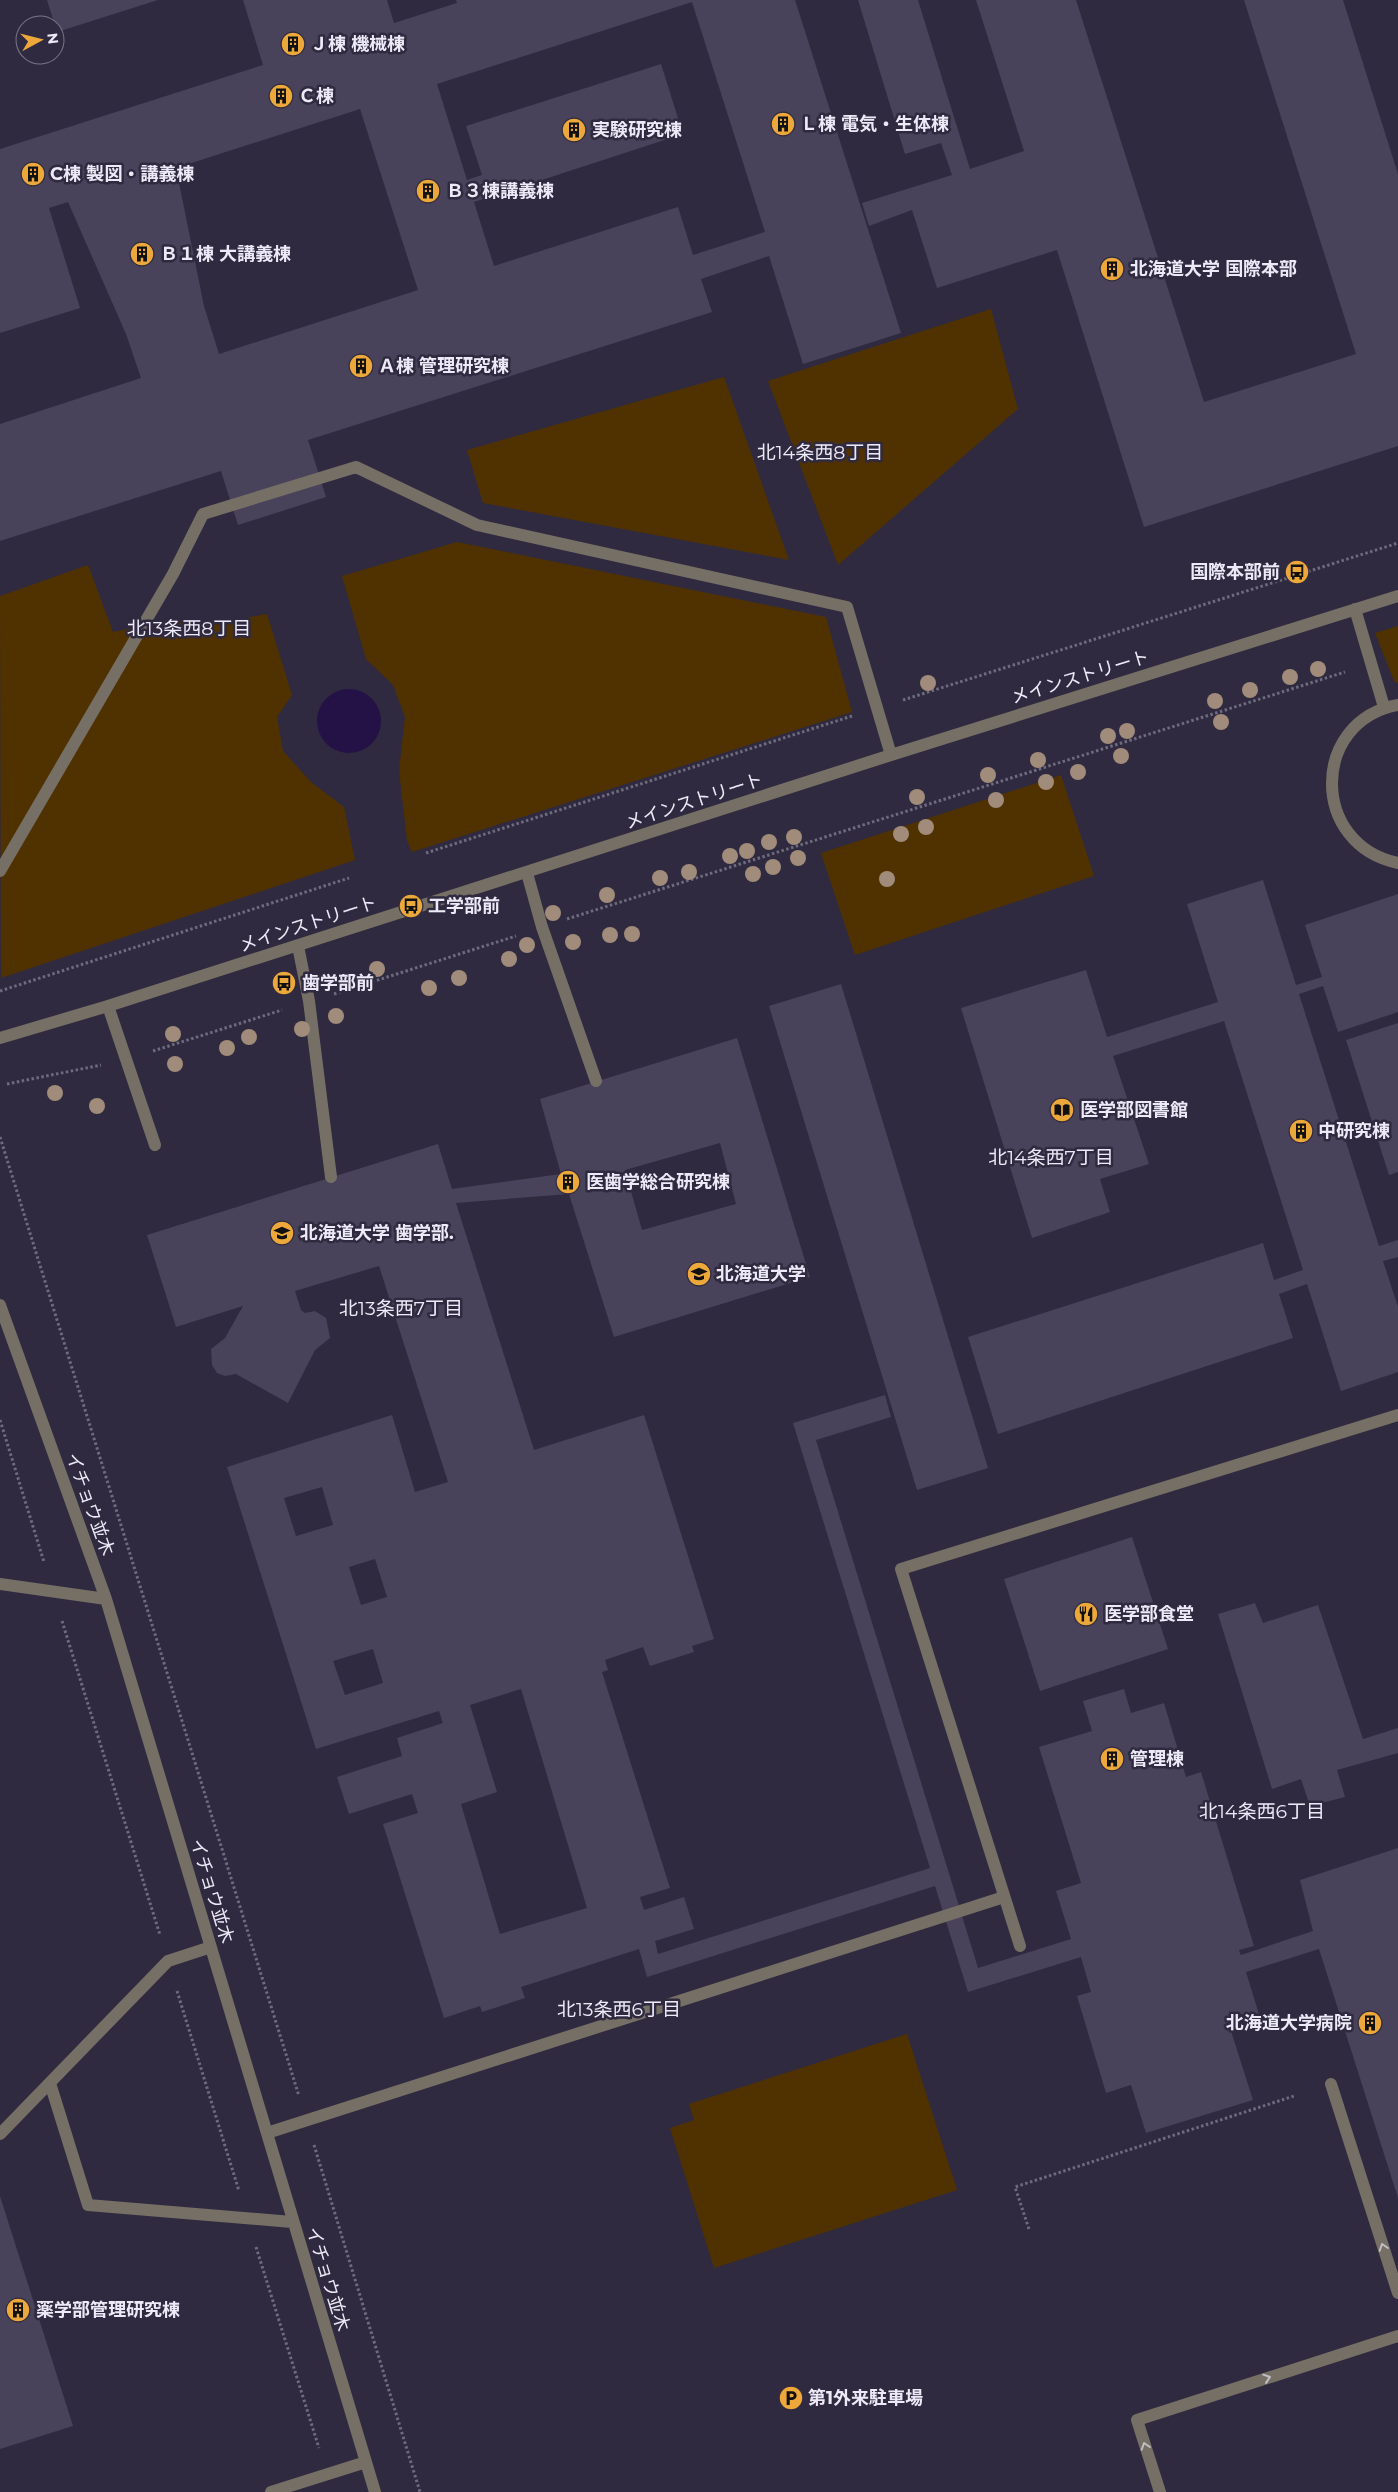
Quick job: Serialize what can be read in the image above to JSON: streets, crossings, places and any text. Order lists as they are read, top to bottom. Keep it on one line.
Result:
{"streets":{"lane":["メインストリート","イチョウ並木"]},"districts":["北14条西8丁目","北13条西8丁目","北14条西7丁目","北13条西7丁目","北14条西6丁目","北13条西6丁目"],"places":{"building":["Ｊ棟 機械棟","Ｃ棟","Ｌ棟 電気・生体棟","実験研究棟","C棟 製図・講義棟","Ｂ３棟講義棟","Ｂ１棟 大講義棟","北海道大学 国際本部","Ａ棟 管理研究棟","中研究棟","医歯学総合研究棟","管理棟","北海道大学病院","薬学部管理研究棟"],"bus stop":["国際本部前","工学部前","歯学部前"],"library":["医学部図書館"],"school or university":["北海道大学 歯学部.","北海道大学"],"restaurant":["医学部食堂"],"parking":["第1外来駐車場"]},"north":"right"}
